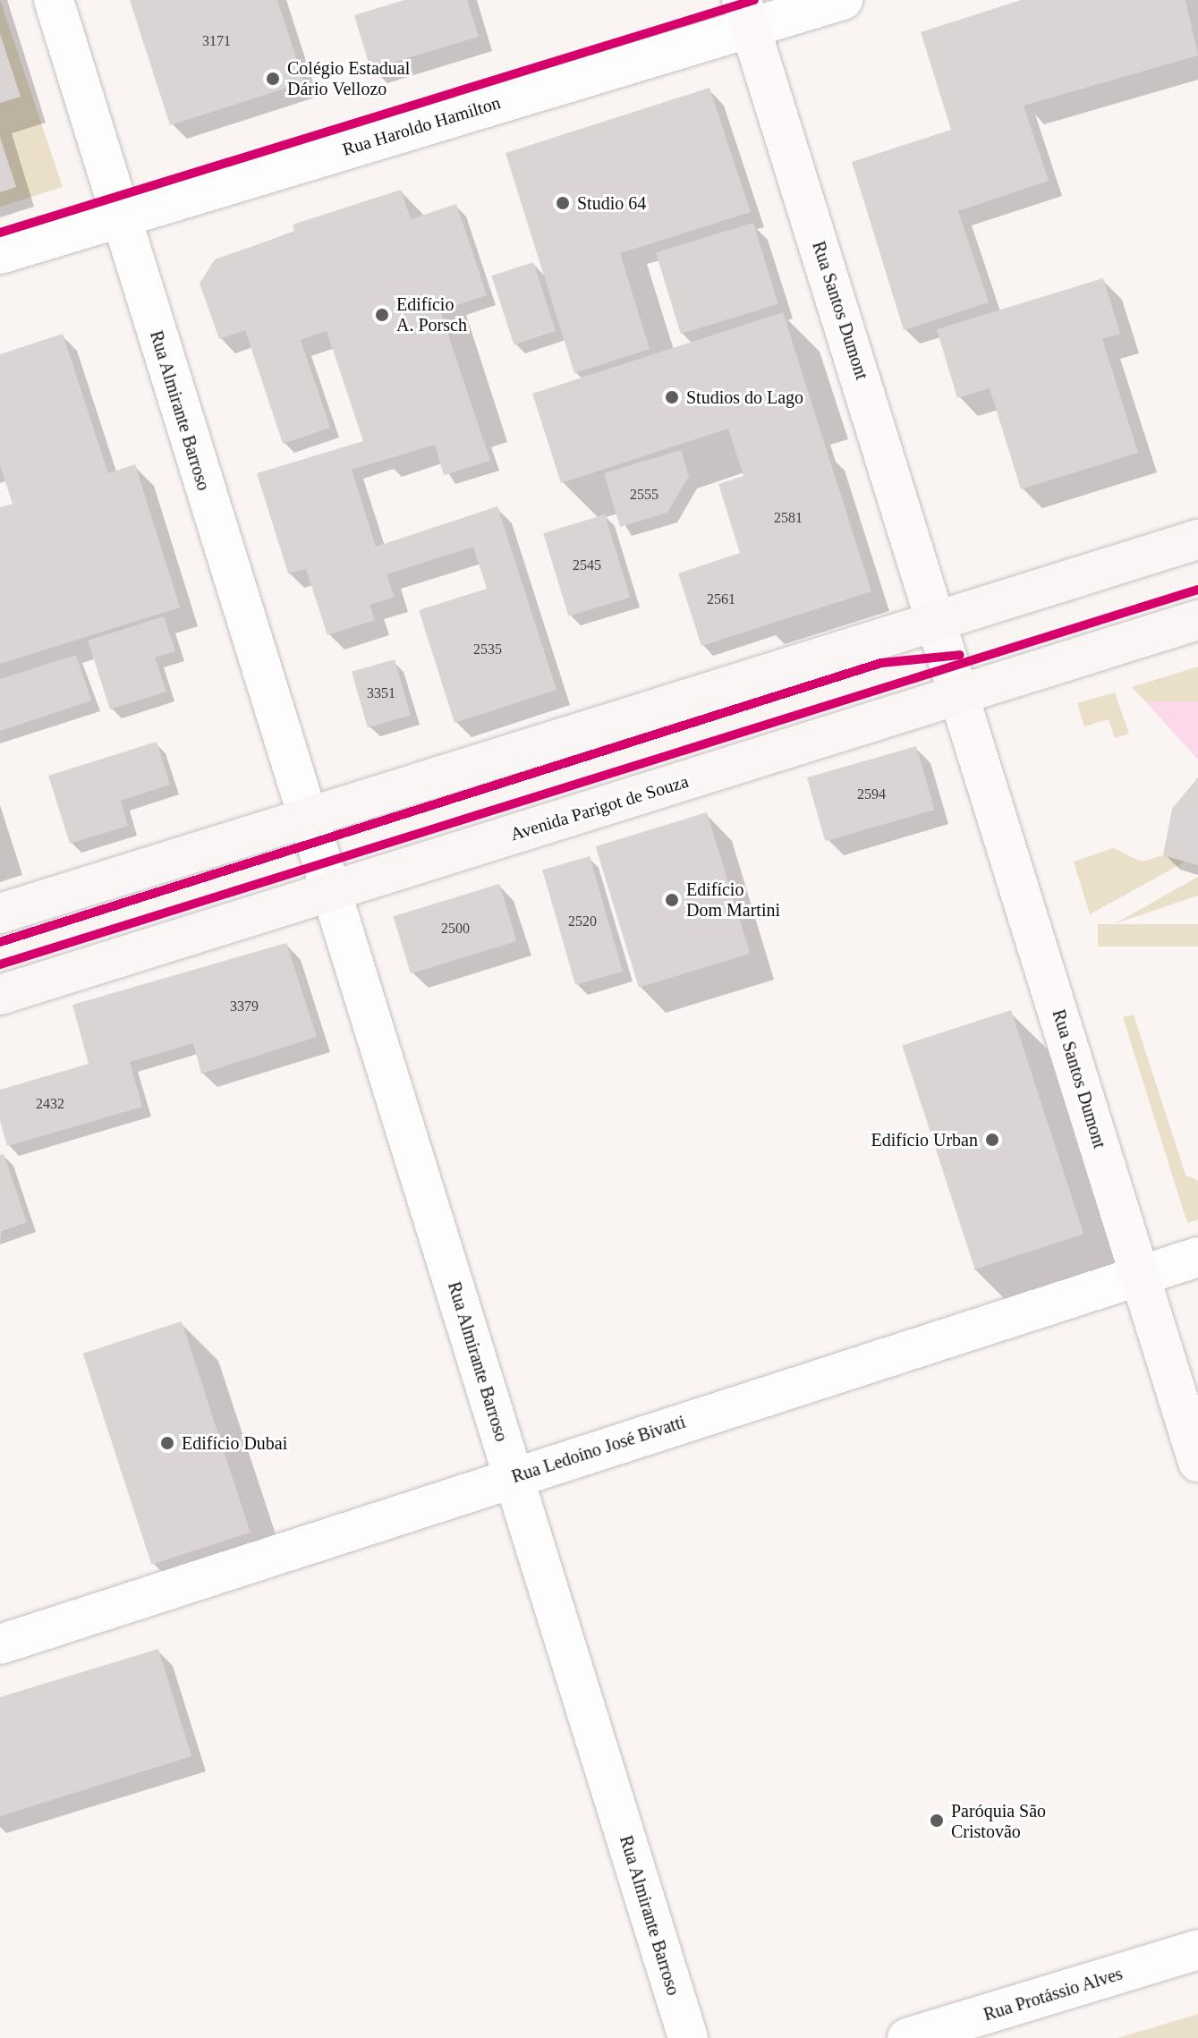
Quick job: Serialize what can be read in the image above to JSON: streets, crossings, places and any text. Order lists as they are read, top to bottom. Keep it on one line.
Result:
{"streets":{"main road":["Avenida Parigot de Souza"],"street":["Rua Haroldo Hamilton","Rua Santos Dumont","Rua Almirante Barroso","Rua Ledoíno José Bivatti","Rua Protássio Alves"]},"crossings":[["Rua Haroldo Hamilton","Rua Santos Dumont"],["Rua Haroldo Hamilton","Rua Almirante Barroso"],["Rua Santos Dumont","Avenida Parigot de Souza"],["Rua Santos Dumont","Rua Ledoíno José Bivatti"],["Rua Almirante Barroso","Avenida Parigot de Souza"],["Rua Almirante Barroso","Rua Ledoíno José Bivatti"]],"places":["Colégio Estadual Dário Vellozo","Studio 64","Edifício A. Porsch","Studios do Lago","Edifício Dom Martini","Edifício Urban","Edifício Dubai","Paróquia São Cristovão"],"house_numbers":["3171","2555","2581","2545","2561","2535","3351","2594","2520","2500","3379","2432"]}
